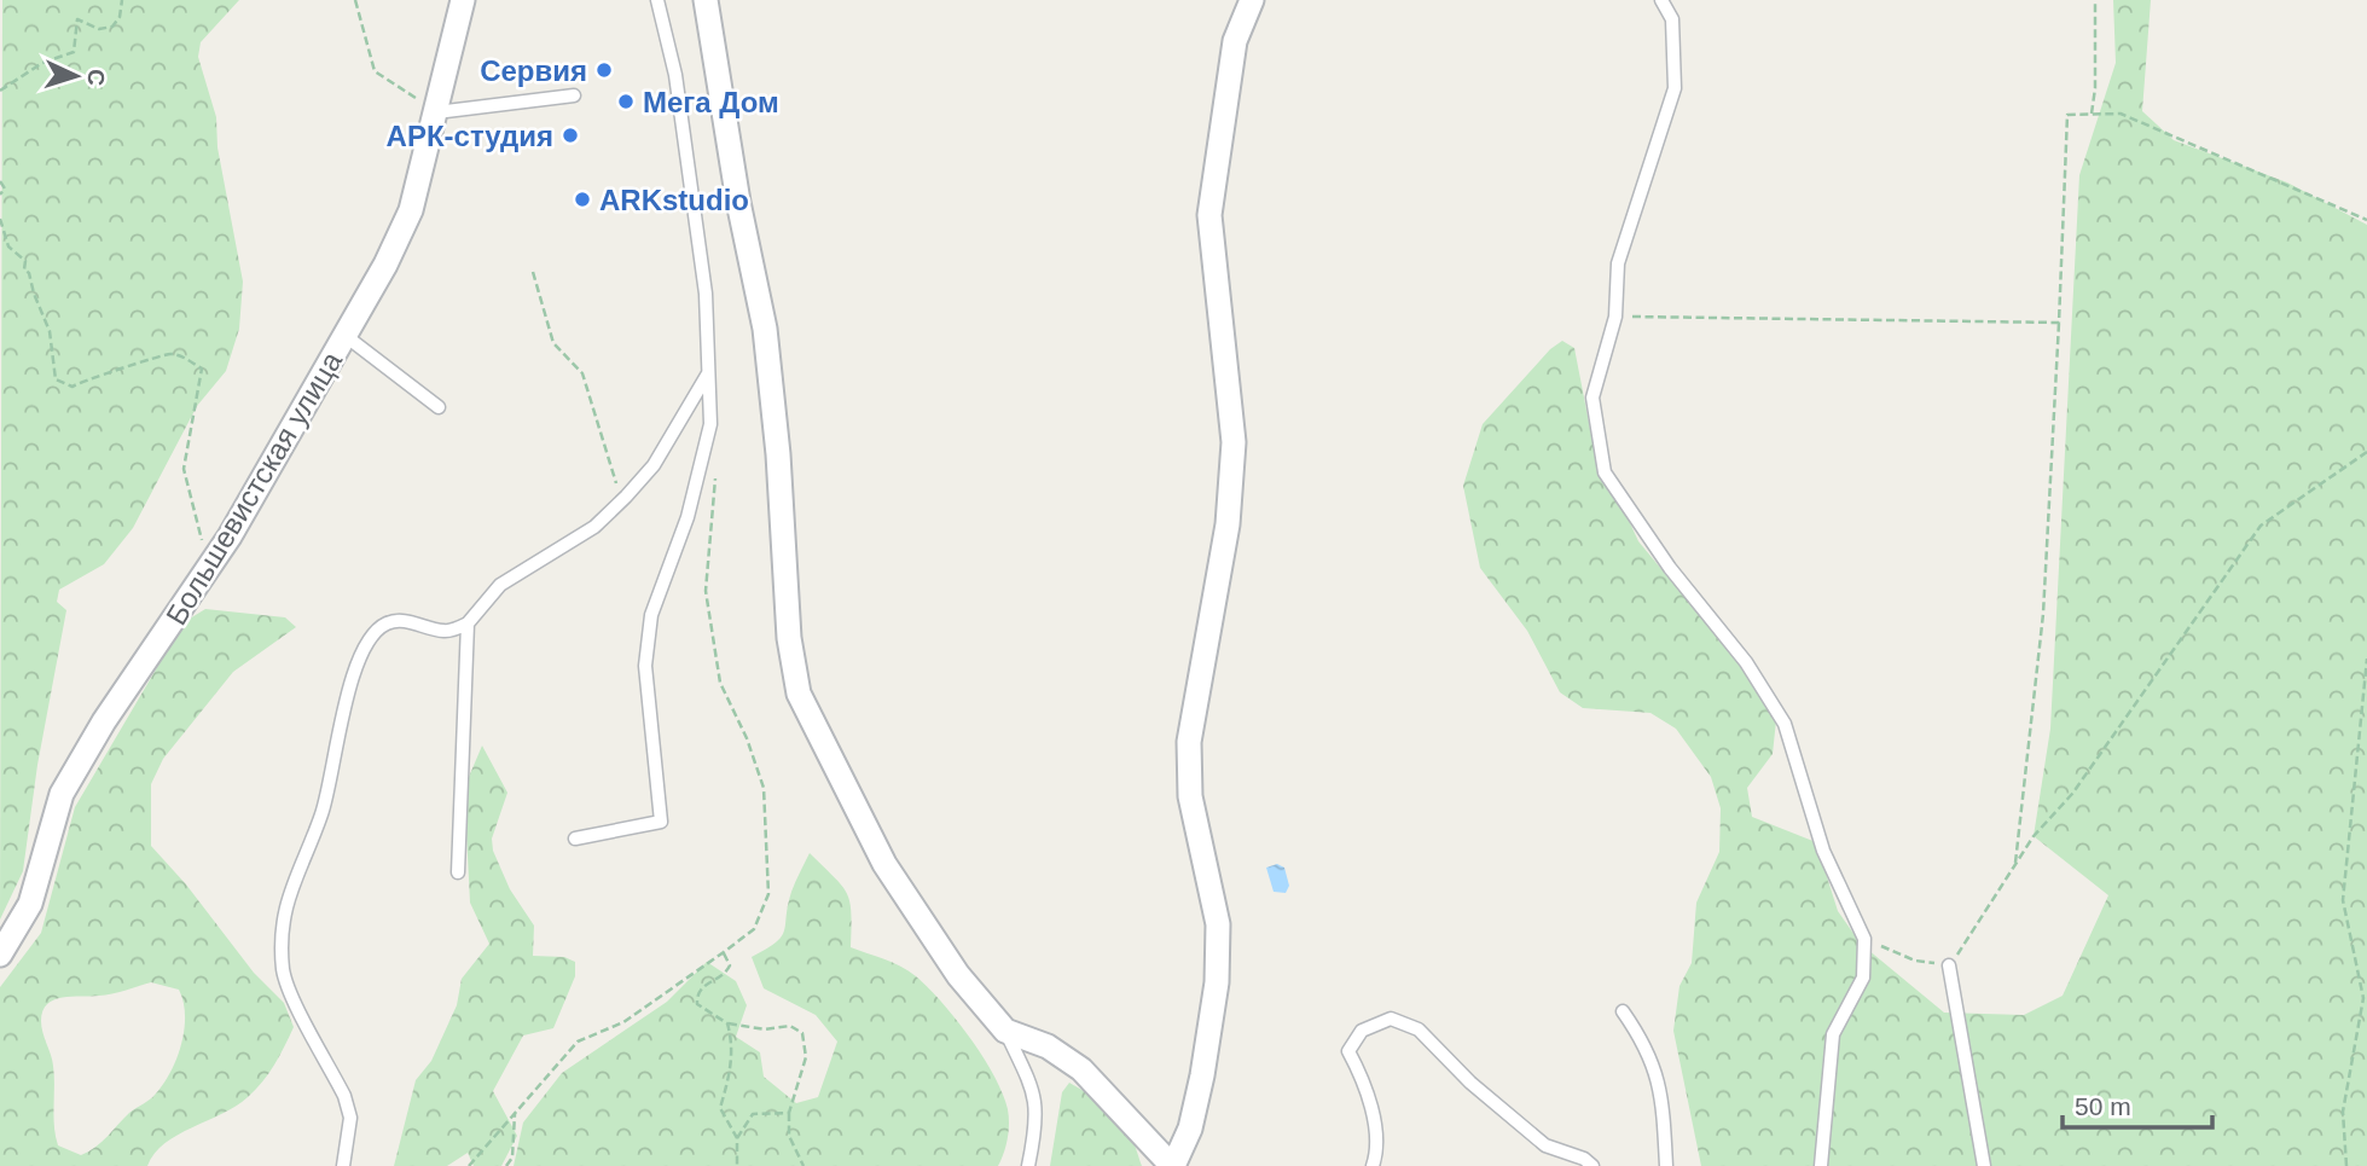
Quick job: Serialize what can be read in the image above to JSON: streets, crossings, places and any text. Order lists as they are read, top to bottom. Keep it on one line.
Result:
{"streets":{"street":["Большевистская улица"]},"places":["Сервия","Мега Дом","АРК-студия","ARKstudio"],"scale_bar":"50 m","north":"right"}
